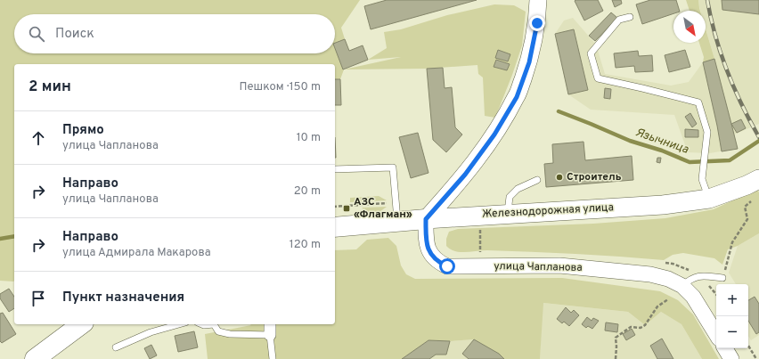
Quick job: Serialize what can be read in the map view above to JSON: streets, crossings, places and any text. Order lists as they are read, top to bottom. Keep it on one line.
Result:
{"streets":{"highway":["Железнодорожная улица"],"street":["улица Чапланова"]},"crossings":[["Железнодорожная улица","улица Чапланова"]],"water":["Язычница"],"places":{"other":["Строитель"],"transit":["АЗС «Флагман»"]},"north":"bottom right","page":{"search":"Поиск","heading":["2 мин","Пешком · 150 m"],"list":[["Прямо","улица Чапланова","10 m"],["Направо","улица Чапланова","20 m"],["Направо","улица Адмирала Макарова","120 m"],"Пункт назначения"],"map_buttons":["+","−"]}}
